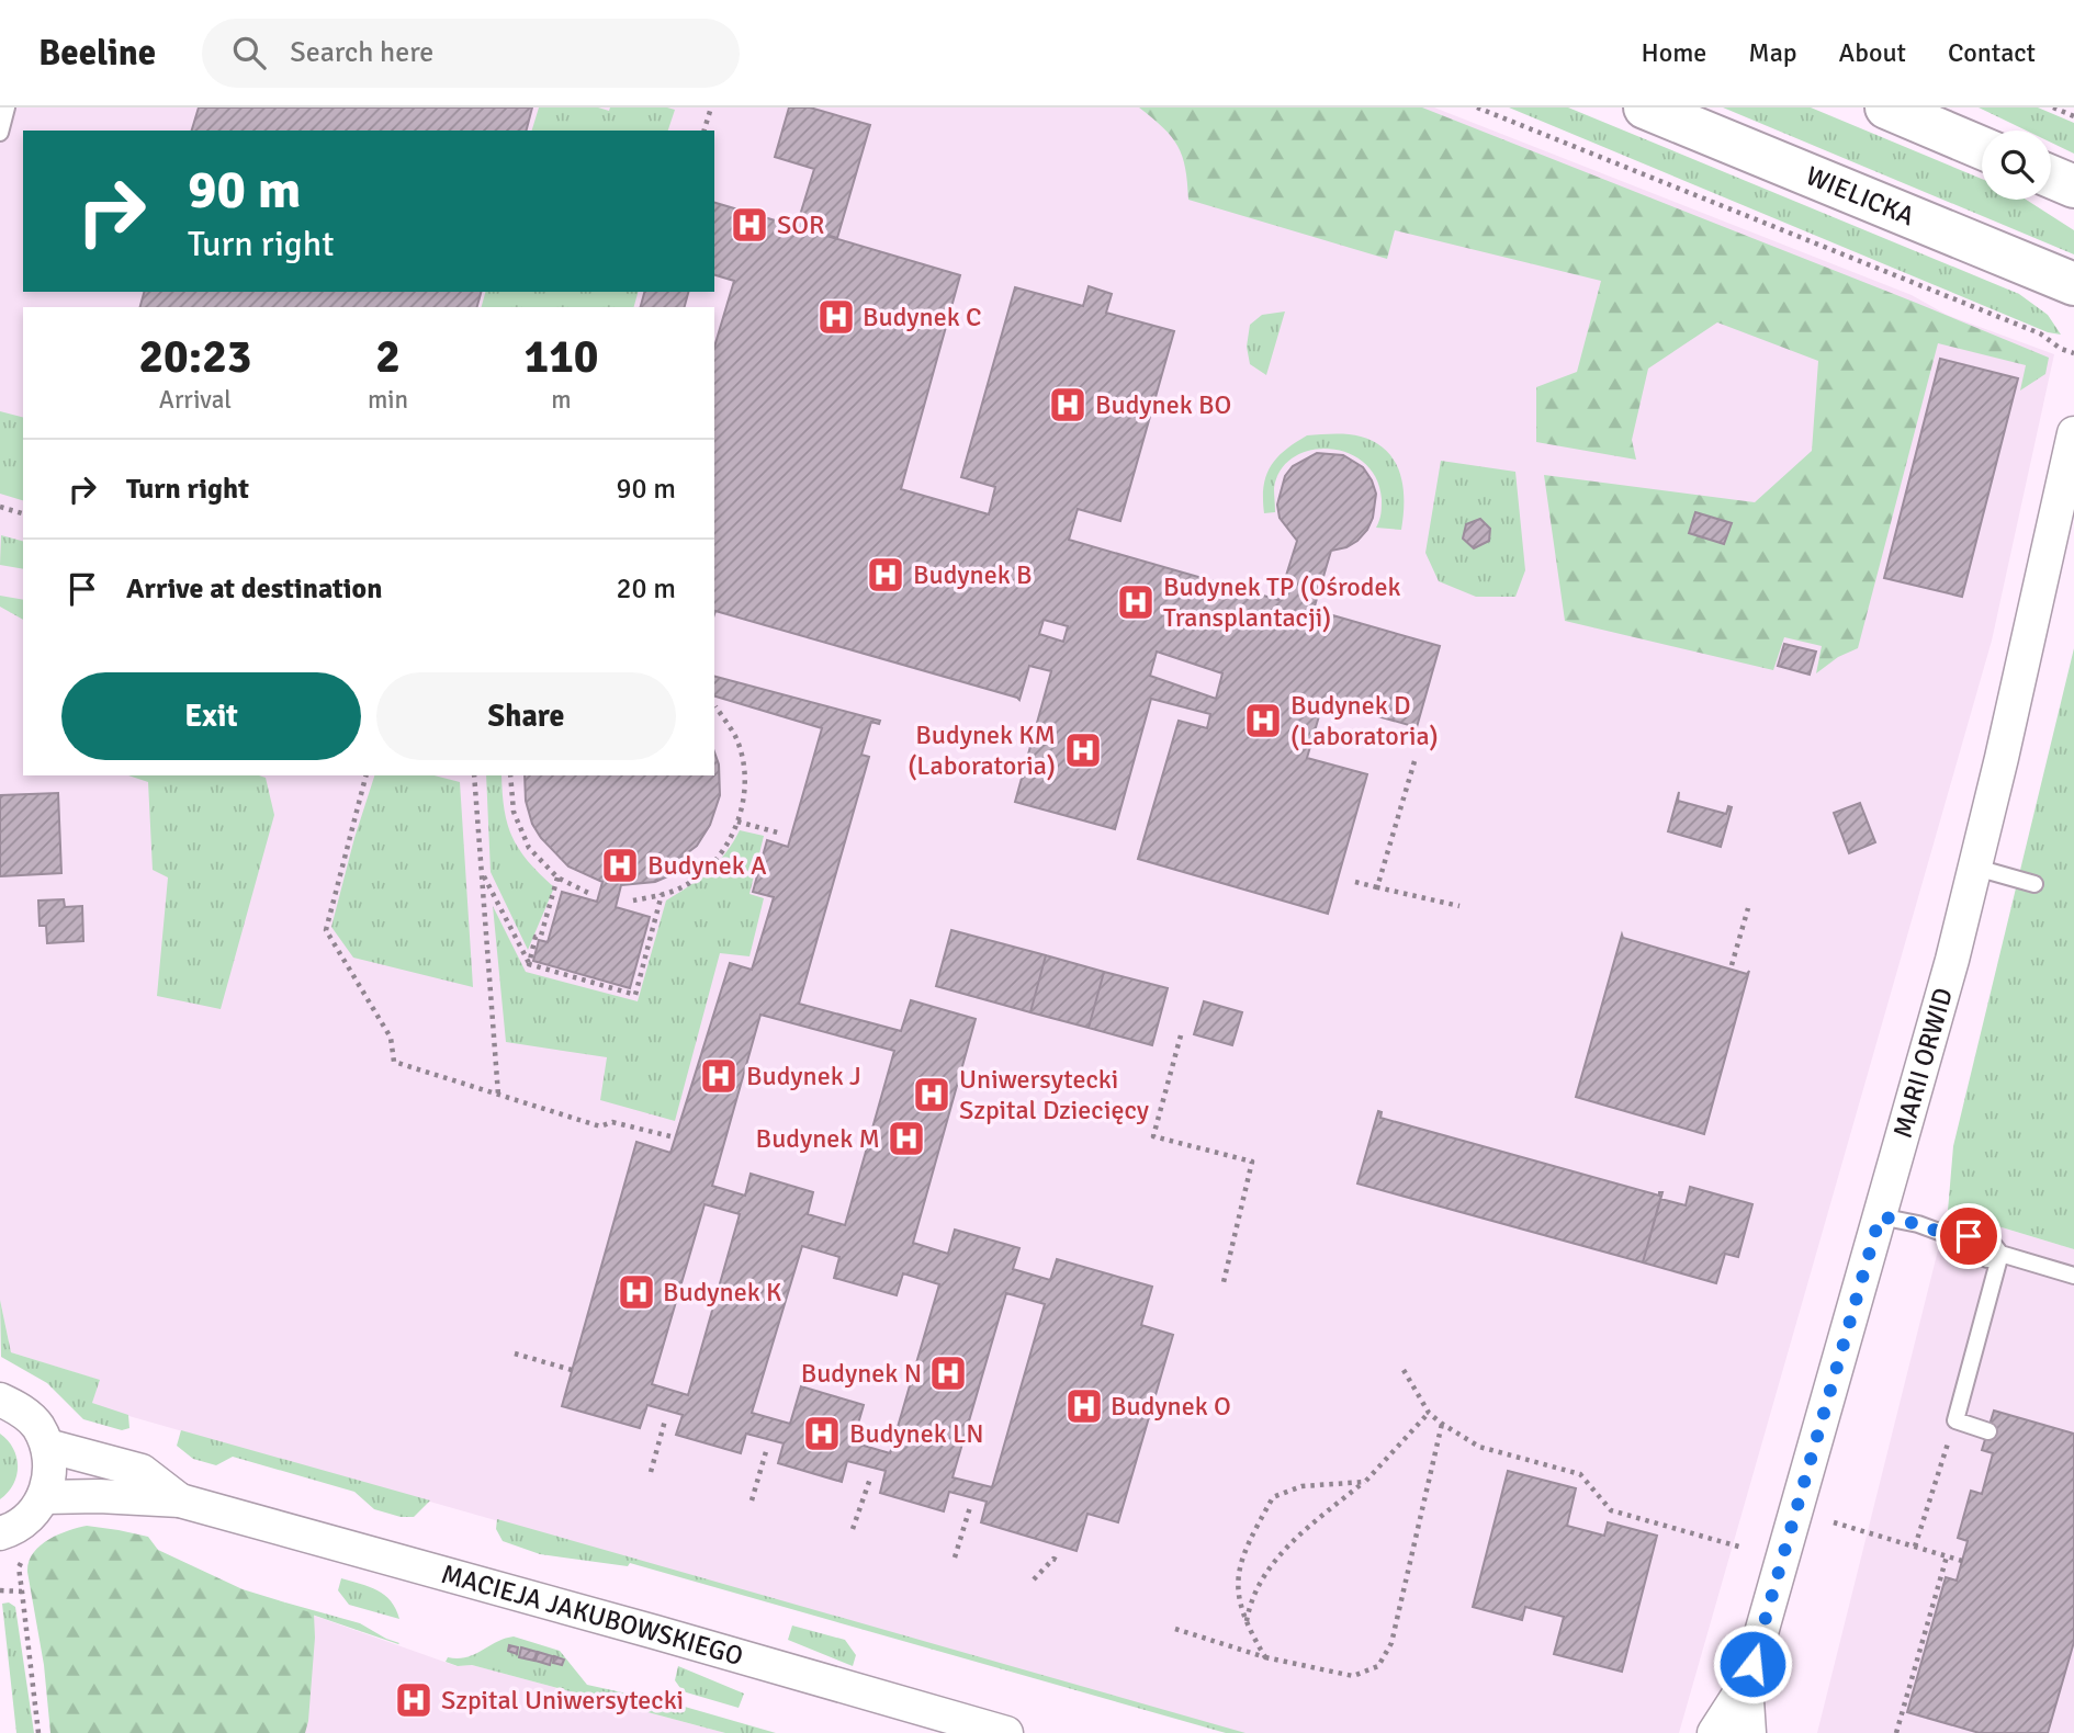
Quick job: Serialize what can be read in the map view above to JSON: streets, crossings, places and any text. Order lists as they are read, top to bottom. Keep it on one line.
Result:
{"streets":{"main road":["WIELICKA"],"street":["MARII ORWID","MACIEJA JAKUBOWSKIEGO"]},"places":{"hospital":["SOR","Budynek C","Budynek BO","Budynek B","Budynek TP (Ośrodek Transplantacji)","Budynek D (Laboratoria)","Budynek KM (Laboratoria)","Budynek A","Budynek J","Uniwersytecki Szpital Dziecięcy","Budynek M","Budynek K","Budynek N","Budynek O","Budynek LN","Szpital Uniwersytecki"]},"page":{"header":"Beeline","search":"Search here","nav":["Home","Map","About","Contact"],"turn":["90 m","Turn right"],"eta":["20:23","Arrival","2","min","110","m"],"list":[{"name":"Turn right","value":"90 m"},{"name":"Arrive at destination","value":"20 m"}],"buttons":["Exit","Share"]}}
